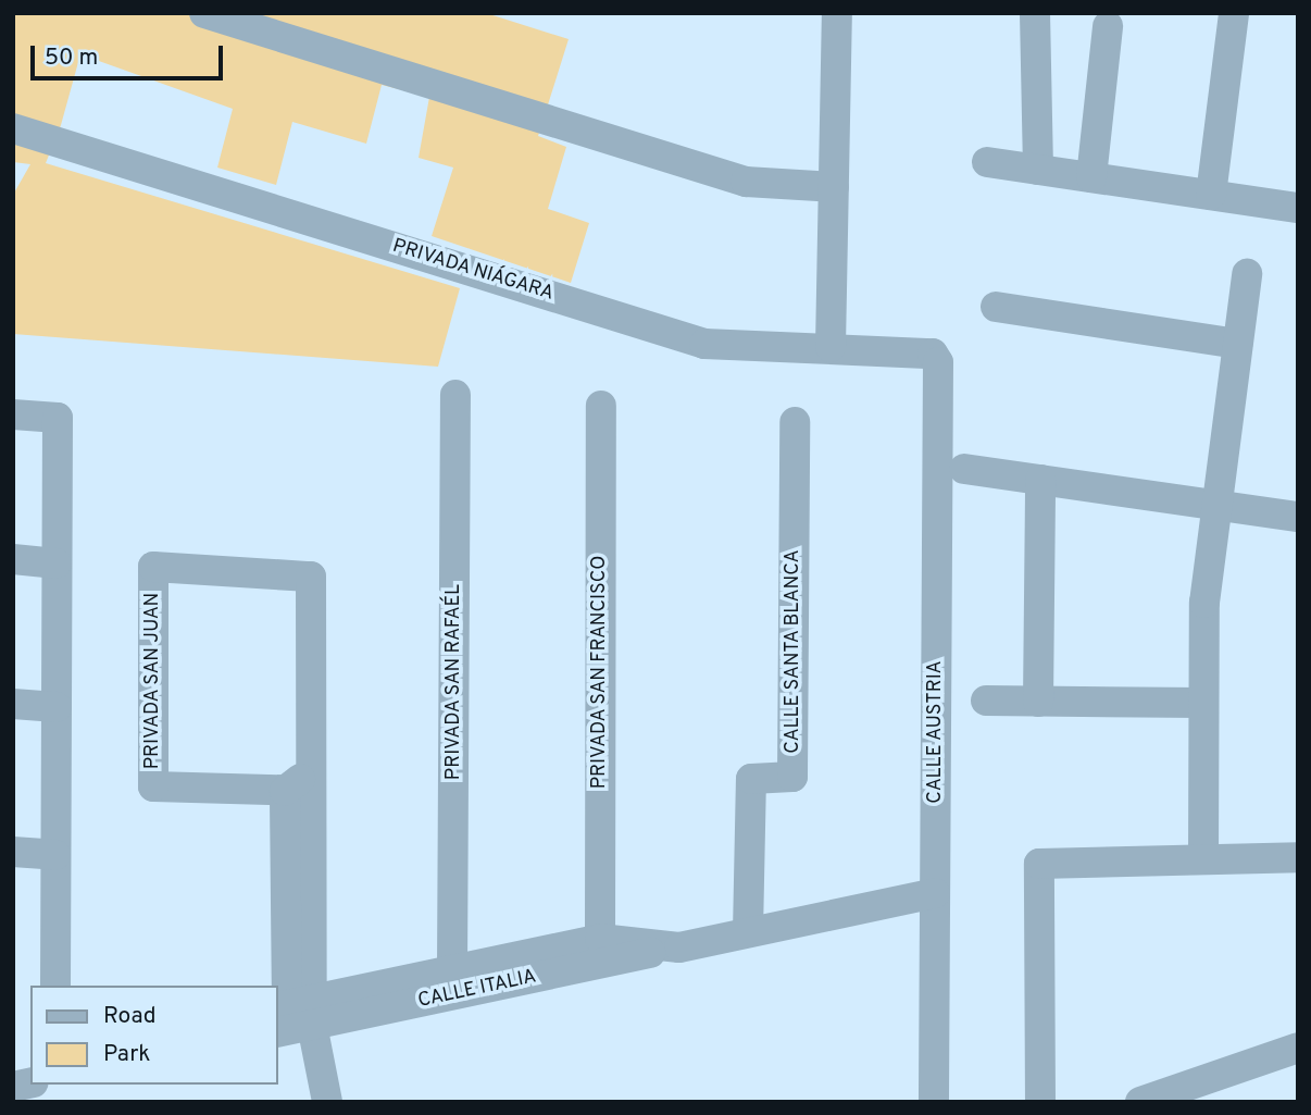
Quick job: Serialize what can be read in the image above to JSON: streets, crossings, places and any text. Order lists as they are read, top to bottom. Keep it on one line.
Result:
{"streets":{"street":["PRIVADA NIÁGARA","CALLE SANTA BLANCA","PRIVADA SAN FRANCISCO","PRIVADA SAN JUAN","PRIVADA SAN RAFAÉL","CALLE AUSTRIA","CALLE ITALIA"]},"crossings":[["PRIVADA NIÁGARA","CALLE AUSTRIA"],["CALLE SANTA BLANCA","CALLE ITALIA"],["PRIVADA SAN FRANCISCO","CALLE ITALIA"],["PRIVADA SAN JUAN","CALLE ITALIA"],["PRIVADA SAN RAFAÉL","CALLE ITALIA"],["CALLE AUSTRIA","CALLE ITALIA"]],"legend":["Road","Park"],"scale_bar":"50 m"}
